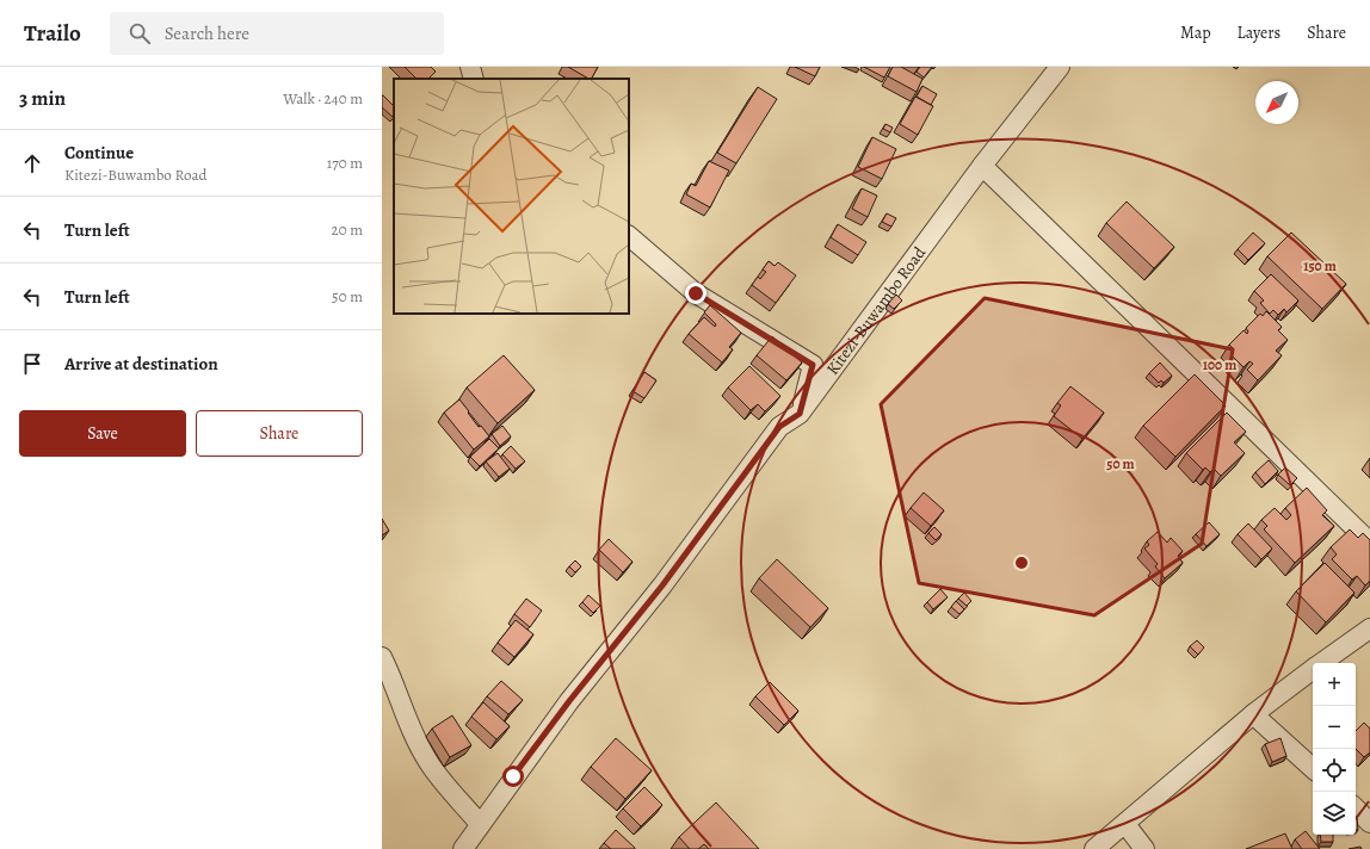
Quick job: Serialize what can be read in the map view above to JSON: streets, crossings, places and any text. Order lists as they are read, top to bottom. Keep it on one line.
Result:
{"streets":{"street":["Kitezi-Buwambo Road"]},"north":"bottom left","page":{"header":"Trailo","search":"Search here","nav":["Map","Layers","Share"],"heading":["3 min","Walk · 240 m"],"list":[["Continue","Kitezi-Buwambo Road","170 m"],["Turn left","20 m"],["Turn left","50 m"],"Arrive at destination"],"buttons":["Save","Share"],"map_buttons":["+","−"]},"rings":["150 m","100 m","50 m"]}
